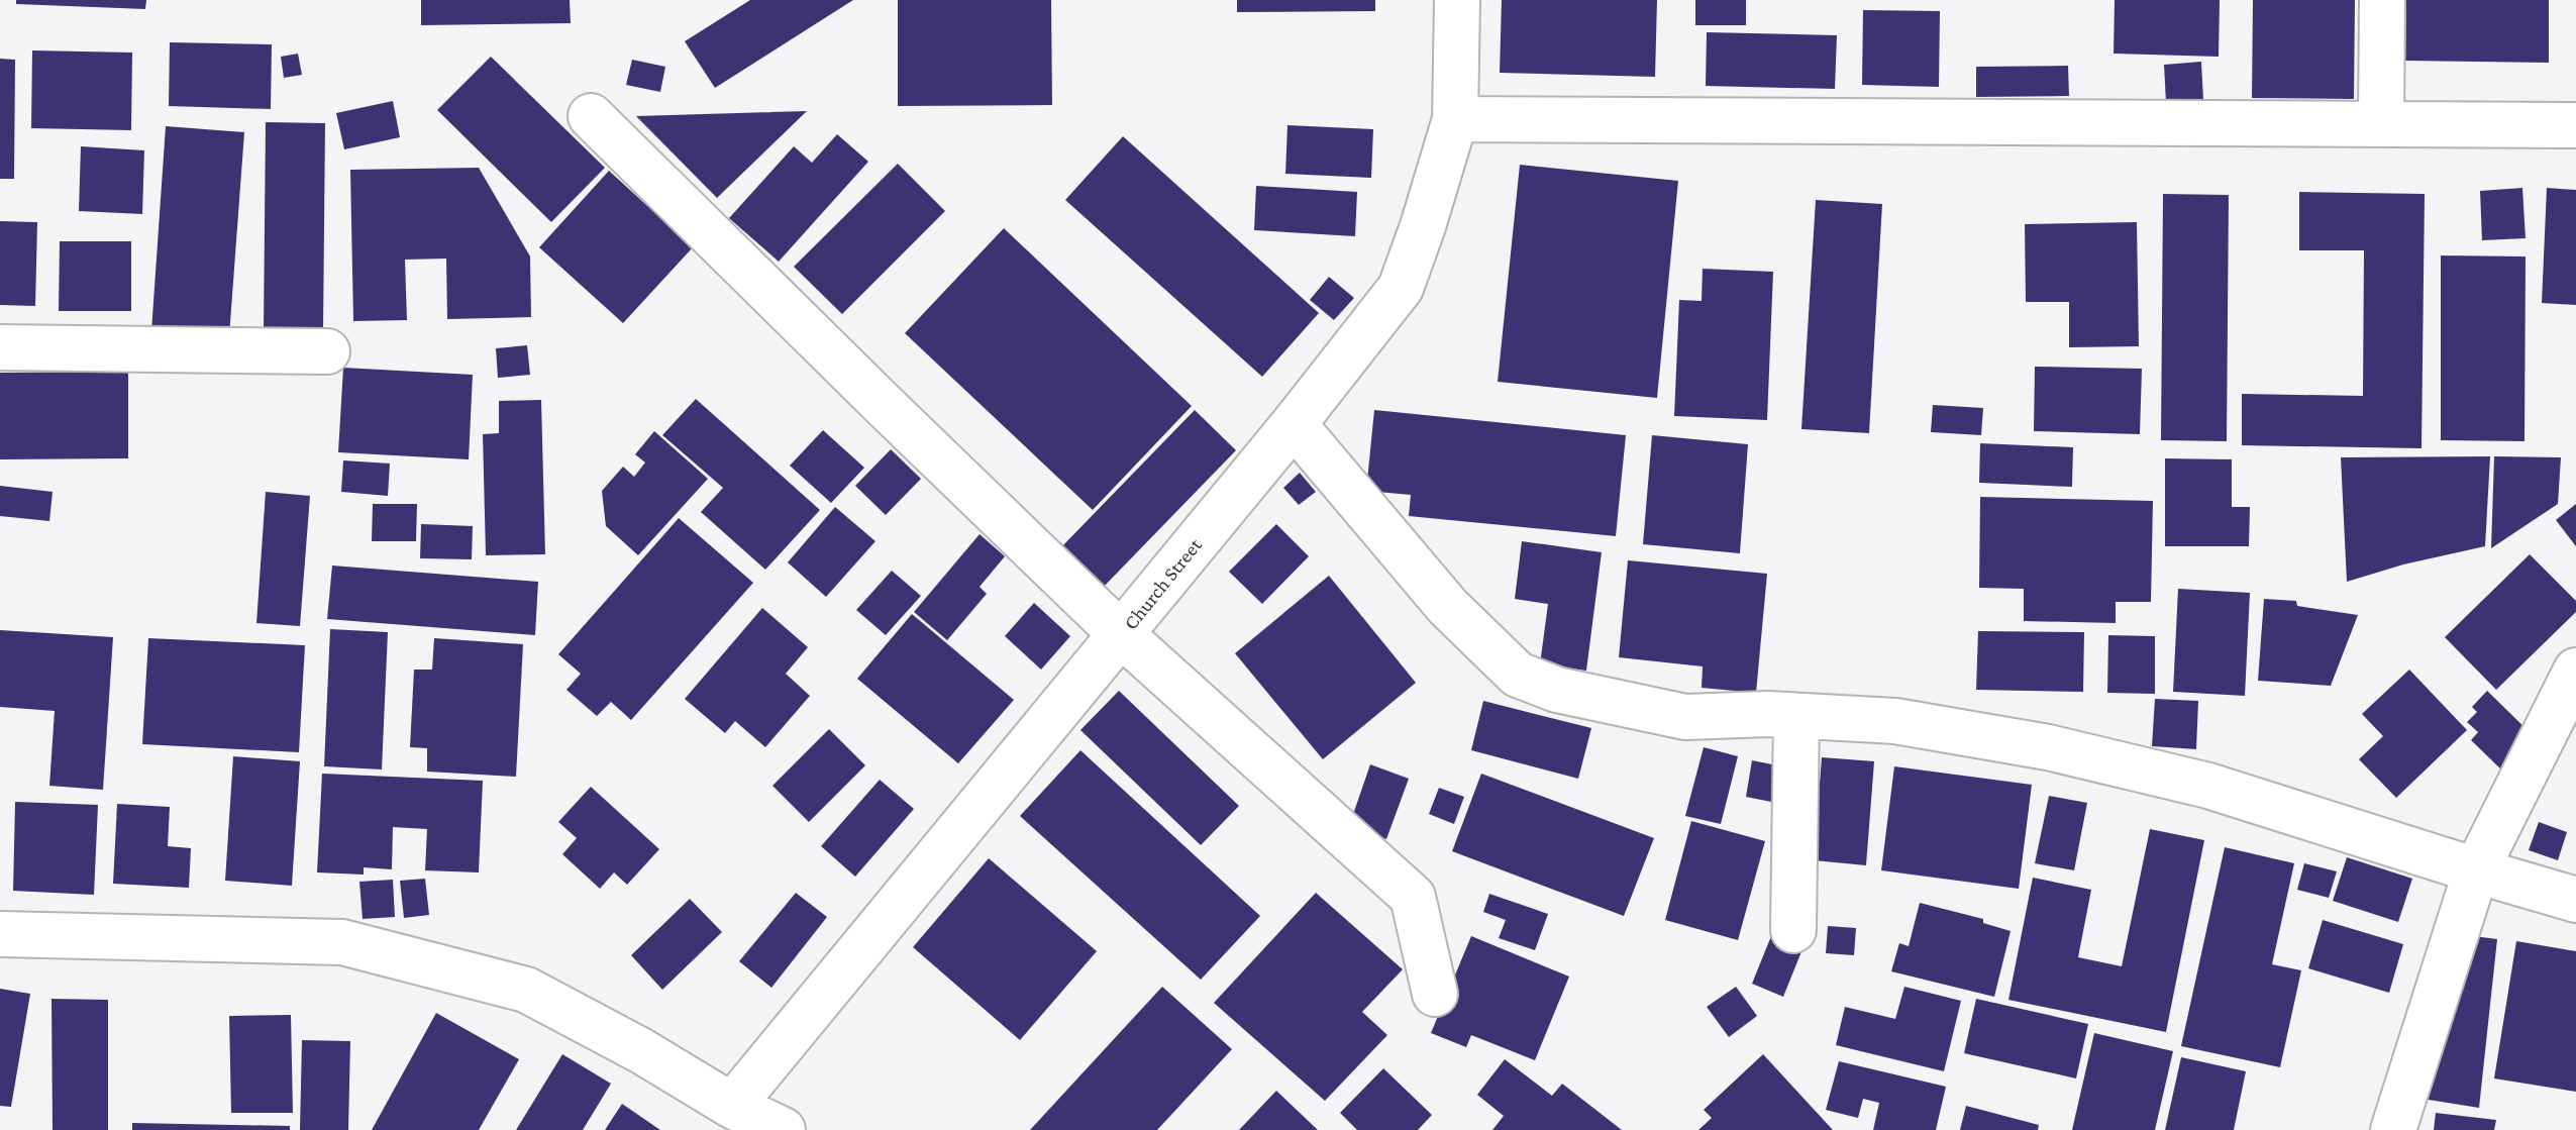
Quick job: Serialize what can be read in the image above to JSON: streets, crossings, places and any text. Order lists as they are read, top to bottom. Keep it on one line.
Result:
{"streets":{"street":["Church Street"]}}
